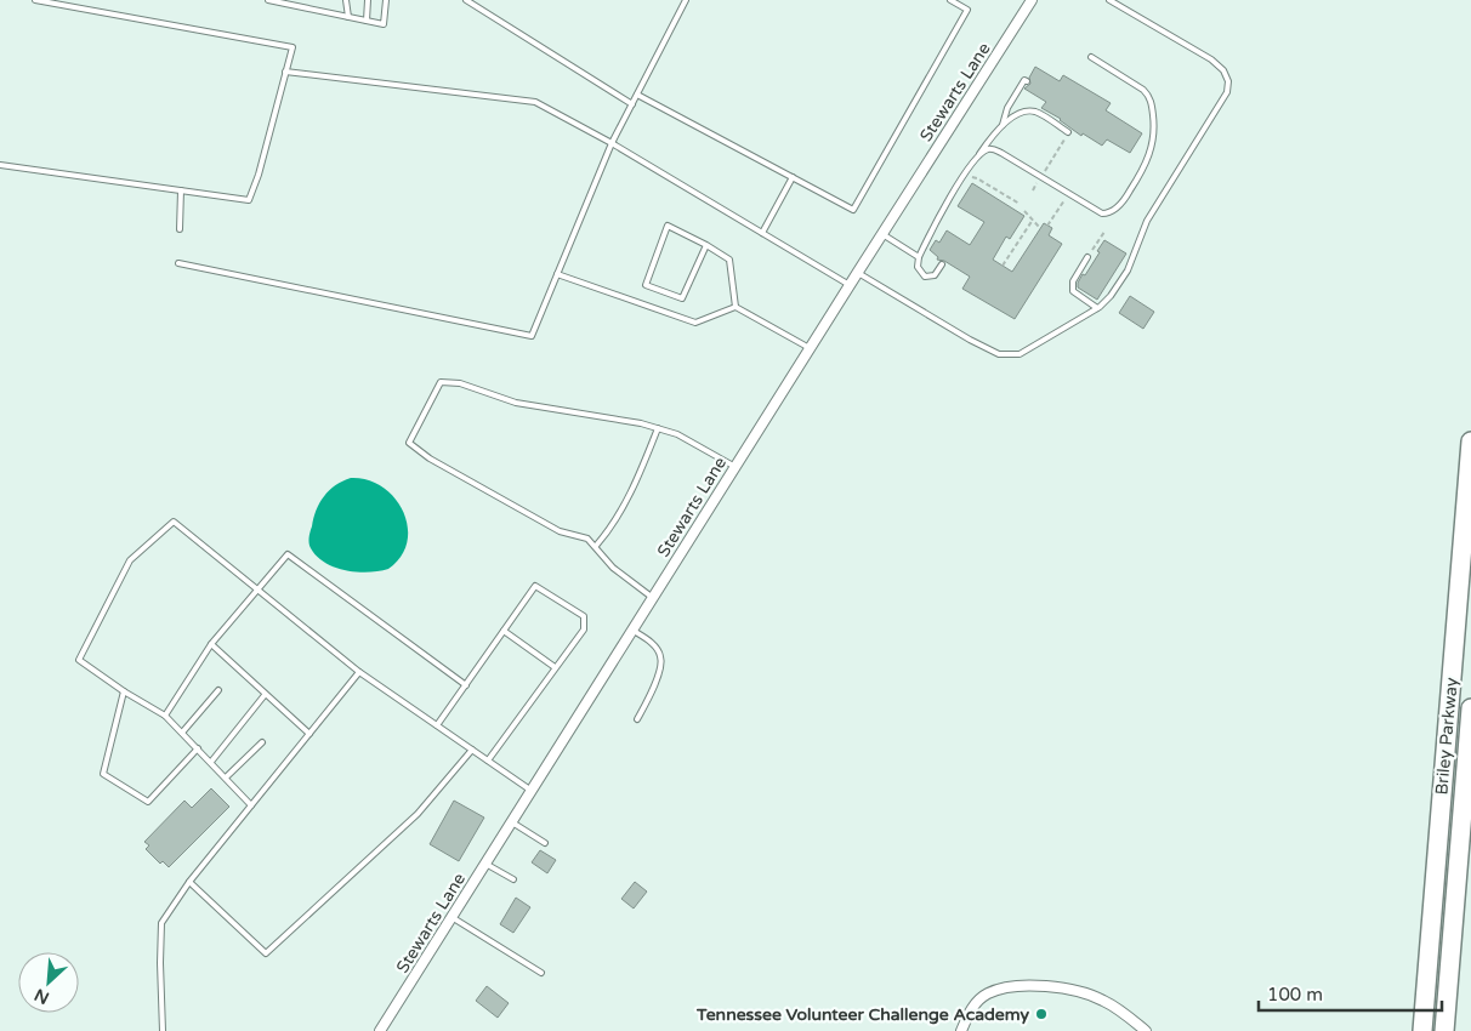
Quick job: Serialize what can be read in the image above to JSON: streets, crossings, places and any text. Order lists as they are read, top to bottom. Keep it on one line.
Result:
{"streets":{"highway":["Briley Parkway"],"street":["Stewarts Lane"]},"places":["Tennessee Volunteer Challenge Academy"],"scale_bar":"100 m","north":"bottom left"}
